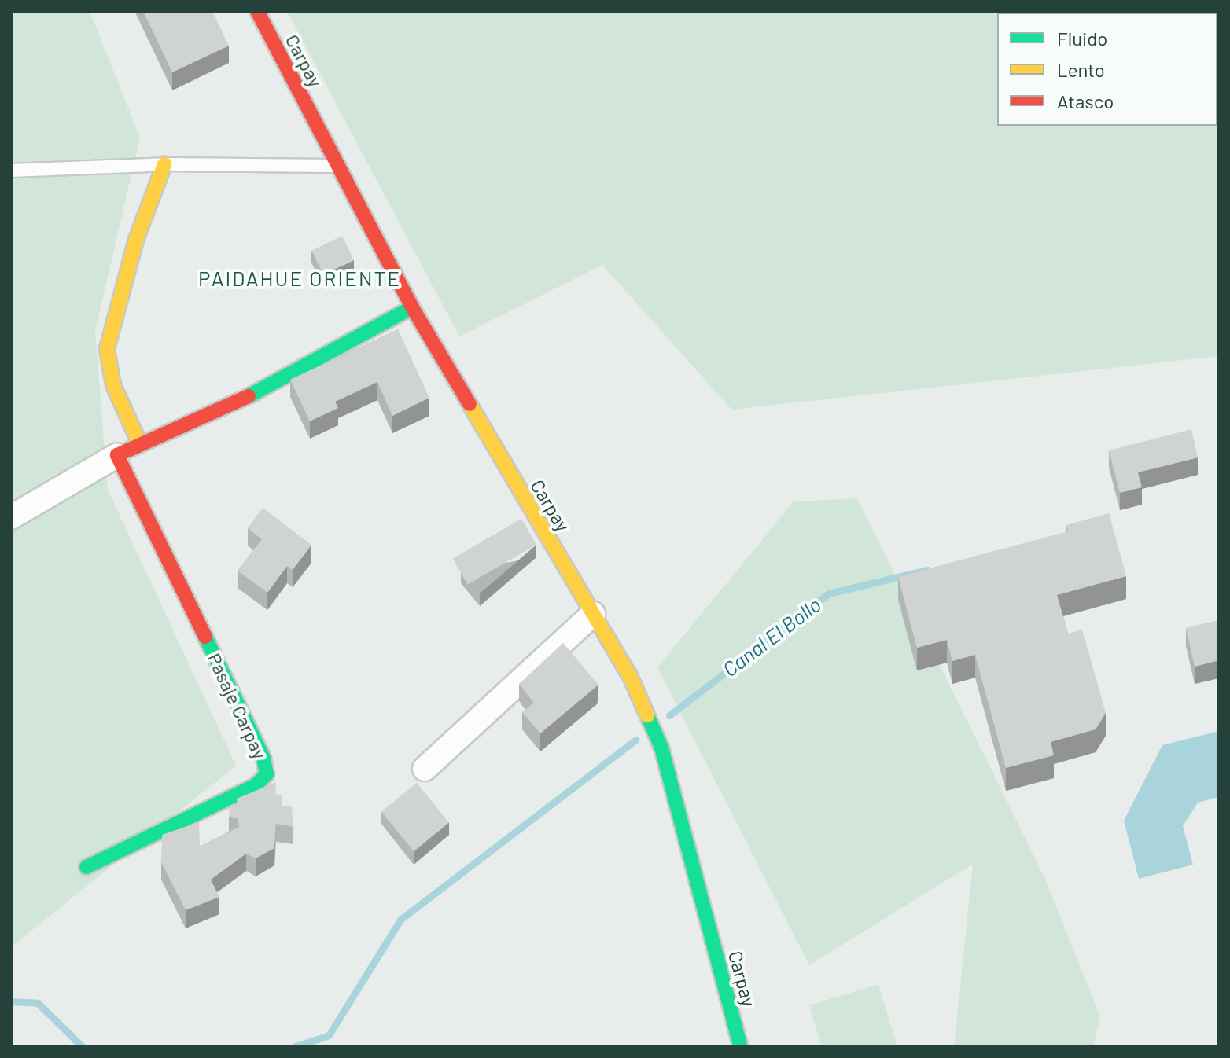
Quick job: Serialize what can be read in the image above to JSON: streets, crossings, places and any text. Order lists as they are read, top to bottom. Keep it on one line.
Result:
{"streets":{"street":["Carpay","Pasaje Carpay"]},"districts":["PAIDAHUE ORIENTE"],"water":["Canal El Bollo"],"legend":["Fluido","Lento","Atasco"]}
